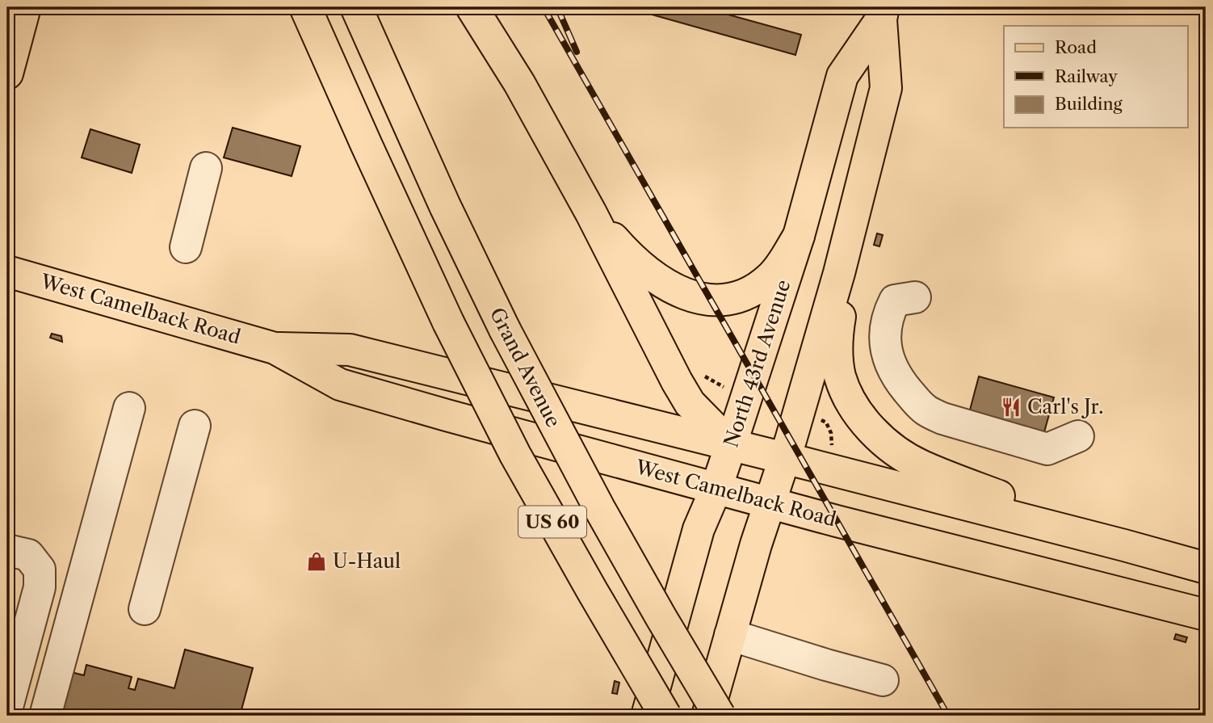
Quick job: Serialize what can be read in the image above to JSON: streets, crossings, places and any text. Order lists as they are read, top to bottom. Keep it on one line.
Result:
{"streets":{"main road":["West Camelback Road","North 43rd Avenue","Grand Avenue","US 60"]},"crossings":[["West Camelback Road","North 43rd Avenue"]],"places":{"restaurant":["Carl's Jr."],"shop":["U-Haul"]},"legend":["Road","Railway","Building"]}
